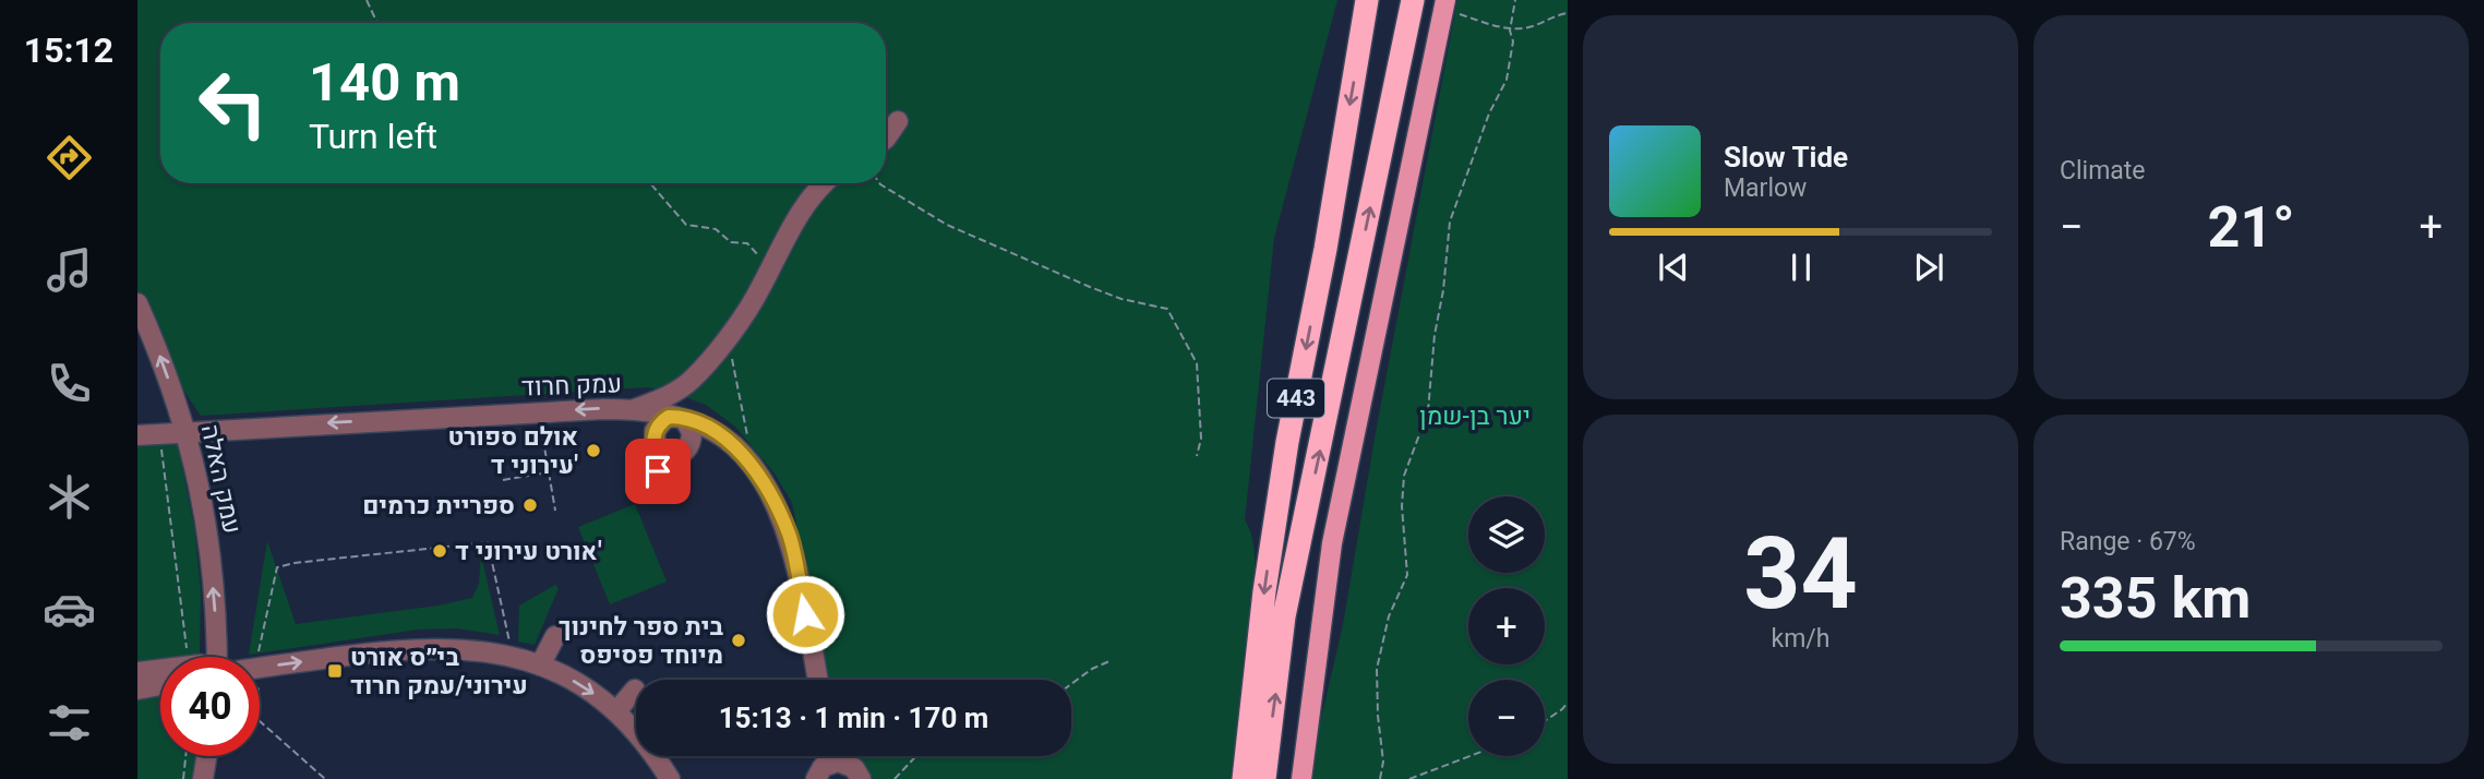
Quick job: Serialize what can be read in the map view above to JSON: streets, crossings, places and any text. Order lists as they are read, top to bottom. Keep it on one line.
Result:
{"streets":{"highway":["443"],"street":["עמק חרוד","עמק האלה"]},"crossings":[["עמק חרוד","עמק האלה"]],"one_way":["עמק חרוד","עמק האלה"],"parks":["יער בן-שמן"],"places":{"other":["אולם ספורט עירוני ד'","ספריית כרמים","אורט עירוני ד'","בית ספר לחינוך מיוחד פסיפס"],"transit":["בי״ס אורט עירוני/עמק חרוד"]},"page":{"tabs":"15:12","tile":["Climate",["34","km/h"],["Range · 67%","335 km"]],"turn":["140 m","Turn left"],"song":["Slow Tide","Marlow"],"heat":["−","21°","+"],"map_buttons":["+","−"],"limit":"40","trip":"15:13 · 1 min · 170 m"}}
